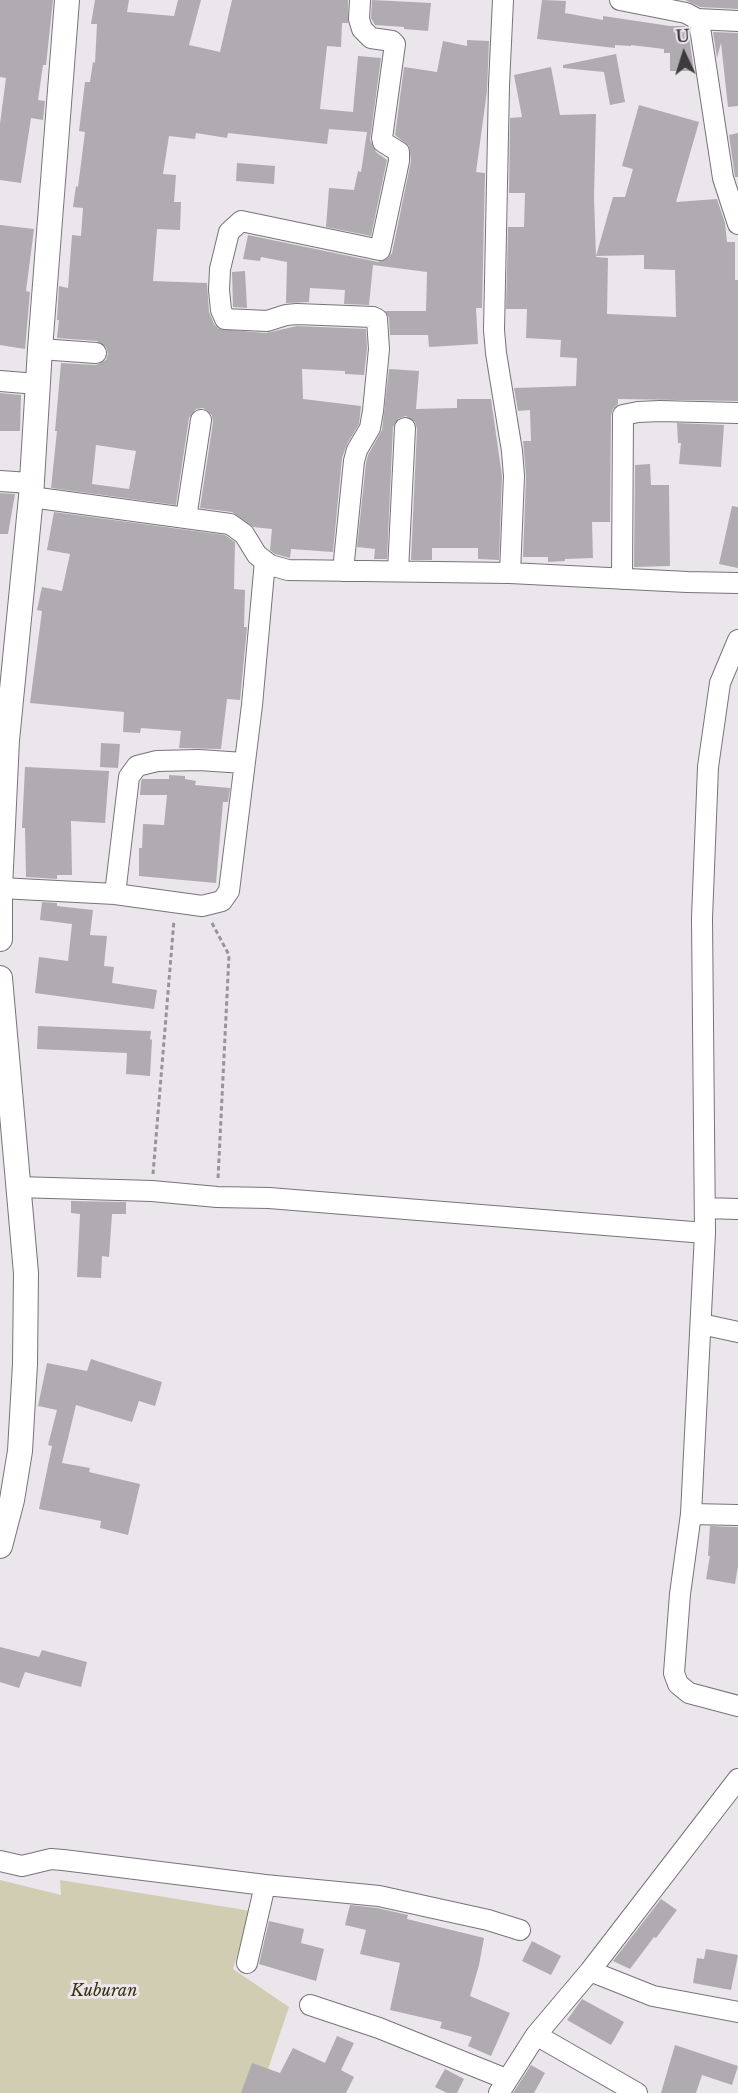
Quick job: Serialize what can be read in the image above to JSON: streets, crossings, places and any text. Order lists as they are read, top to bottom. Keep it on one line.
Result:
{"parks":["Kuburan"],"north":"top"}
